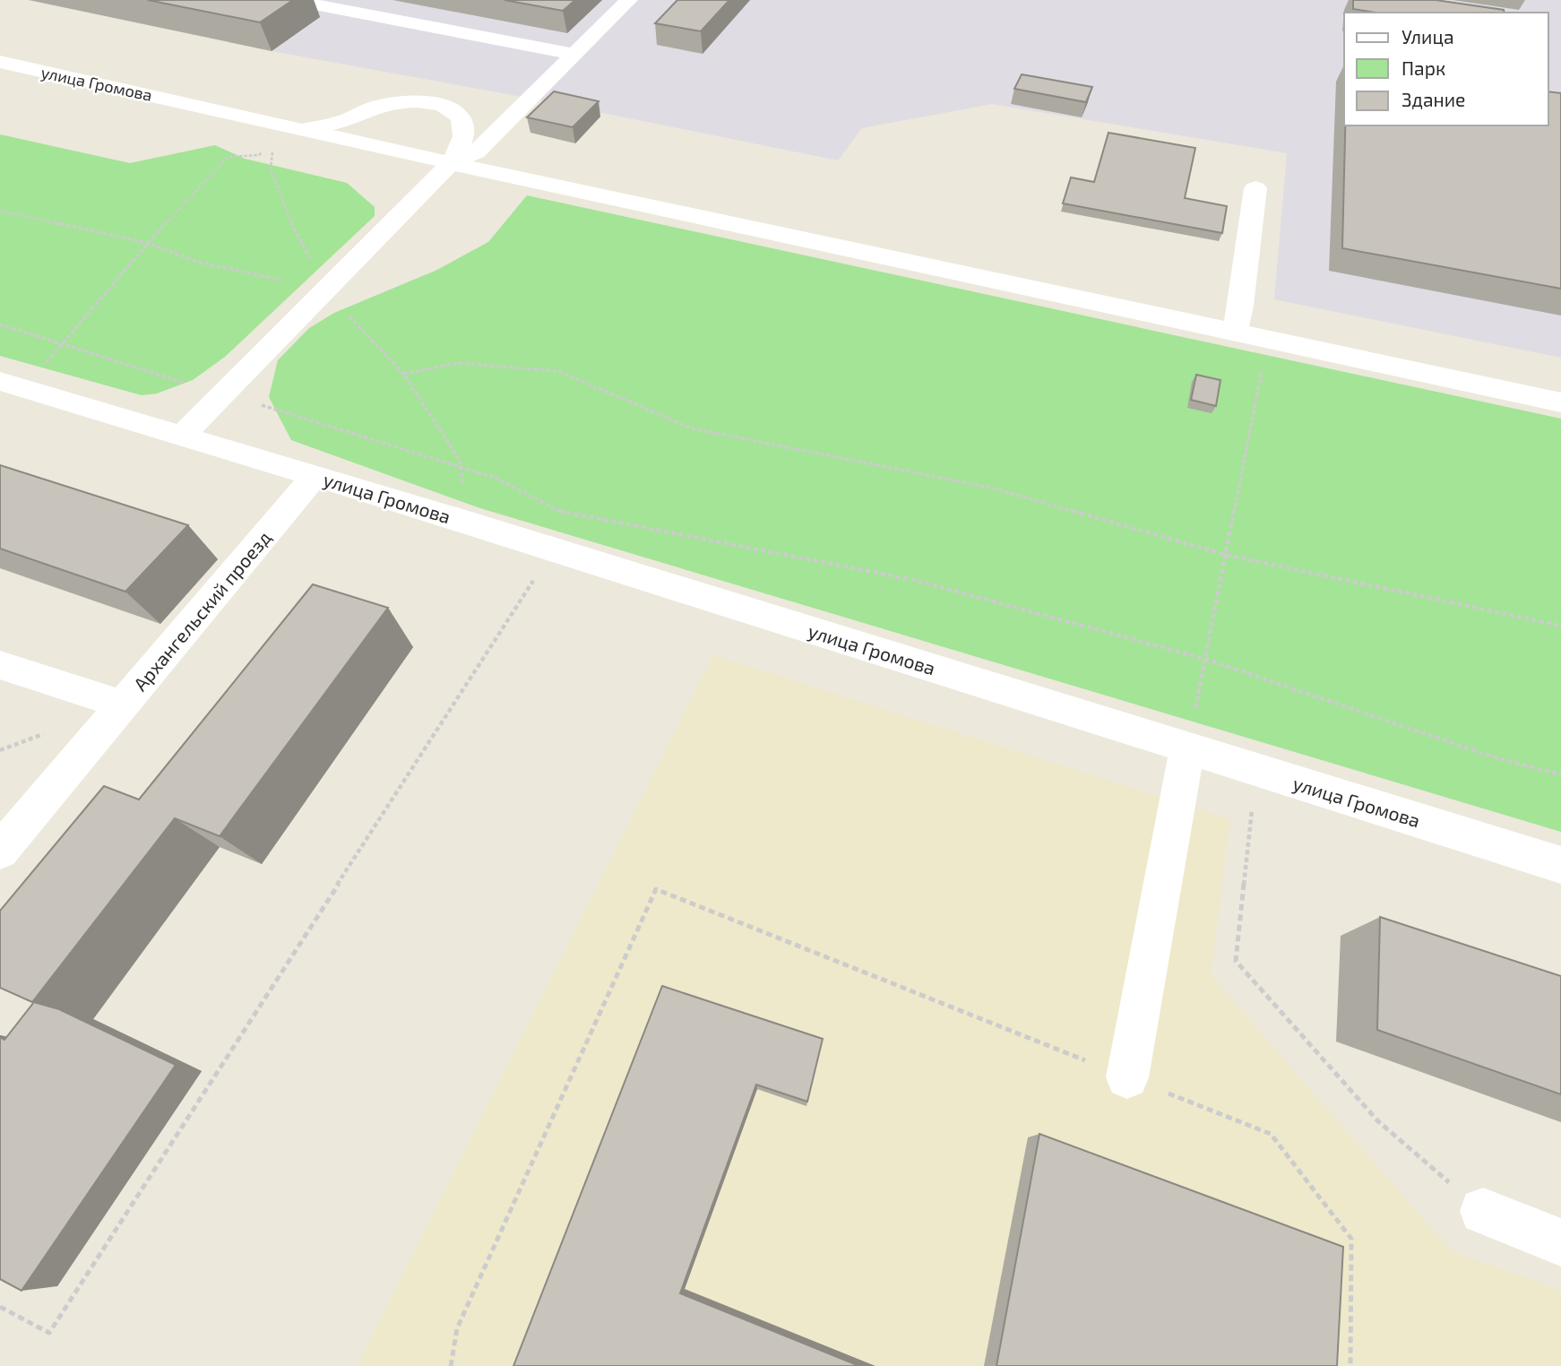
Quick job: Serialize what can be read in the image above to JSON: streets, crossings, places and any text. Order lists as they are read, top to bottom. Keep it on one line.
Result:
{"streets":{"street":["улица Громова","Архангельский проезд"]},"crossings":[["улица Громова","Архангельский проезд"]],"legend":["Улица","Парк","Здание"]}
